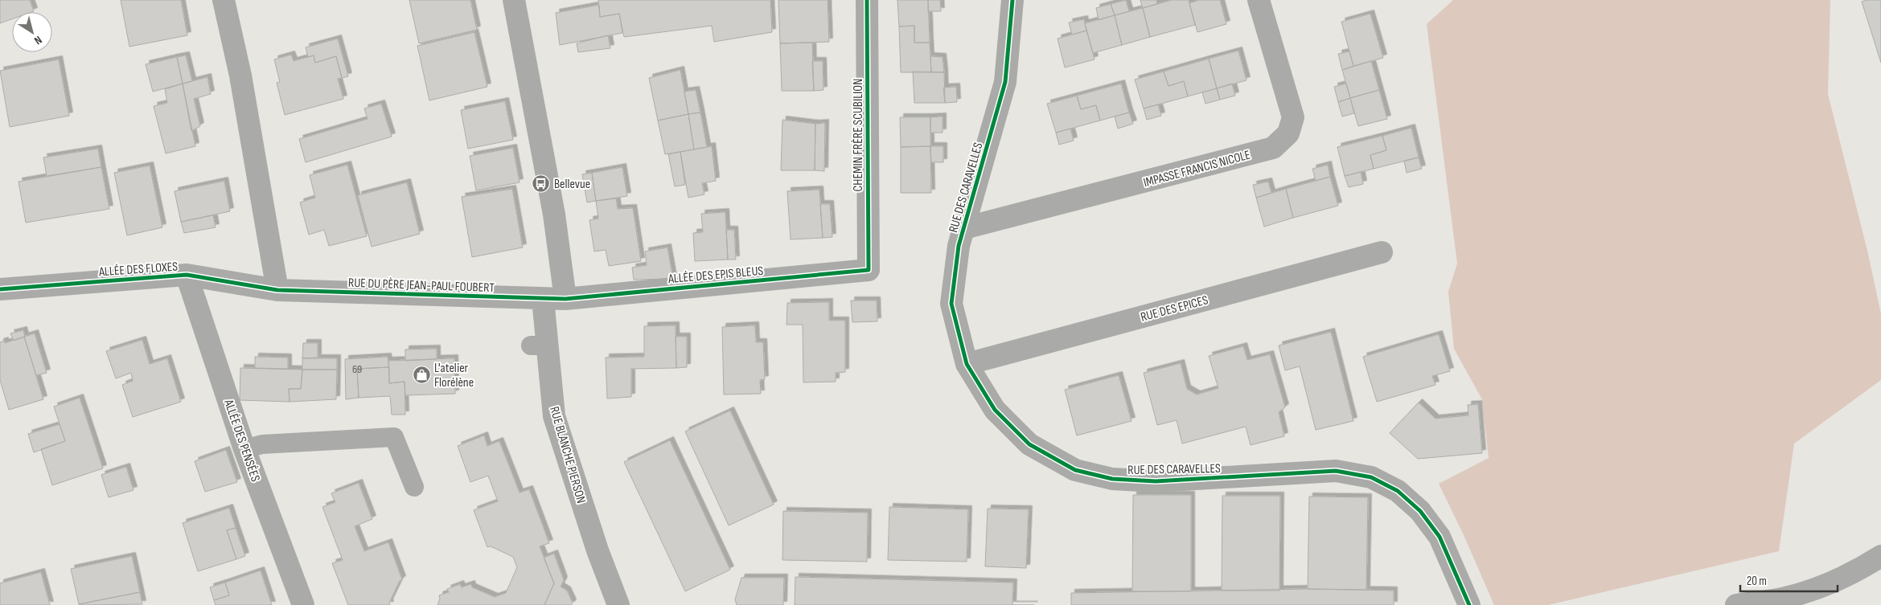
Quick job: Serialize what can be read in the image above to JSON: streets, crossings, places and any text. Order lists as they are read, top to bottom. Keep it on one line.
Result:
{"streets":{"street":["CHEMIN FRÈRE SCUBILION","IMPASSE FRANCIS NICOLE","RUE DES CARAVELLES","ALLÉE DES FLOXES","ALLÉE DES EPIS BLEUS","RUE DU PÈRE JEAN-PAUL FOUBERT","RUE DES EPICES","ALLÉE DES PENSÉES","RUE BLANCHE PIERSON"]},"crossings":[["CHEMIN FRÈRE SCUBILION","ALLÉE DES EPIS BLEUS"],["IMPASSE FRANCIS NICOLE","RUE DES CARAVELLES"],["RUE DES CARAVELLES","RUE DES EPICES"],["ALLÉE DES FLOXES","RUE DU PÈRE JEAN-PAUL FOUBERT"],["ALLÉE DES FLOXES","ALLÉE DES PENSÉES"],["ALLÉE DES EPIS BLEUS","RUE DU PÈRE JEAN-PAUL FOUBERT"],["RUE DU PÈRE JEAN-PAUL FOUBERT","RUE BLANCHE PIERSON"]],"places":{"bus stop":["Bellevue"],"shop":["L'atelier Florélène"]},"house_numbers":["69"],"scale_bar":"20 m","north":"bottom right"}
